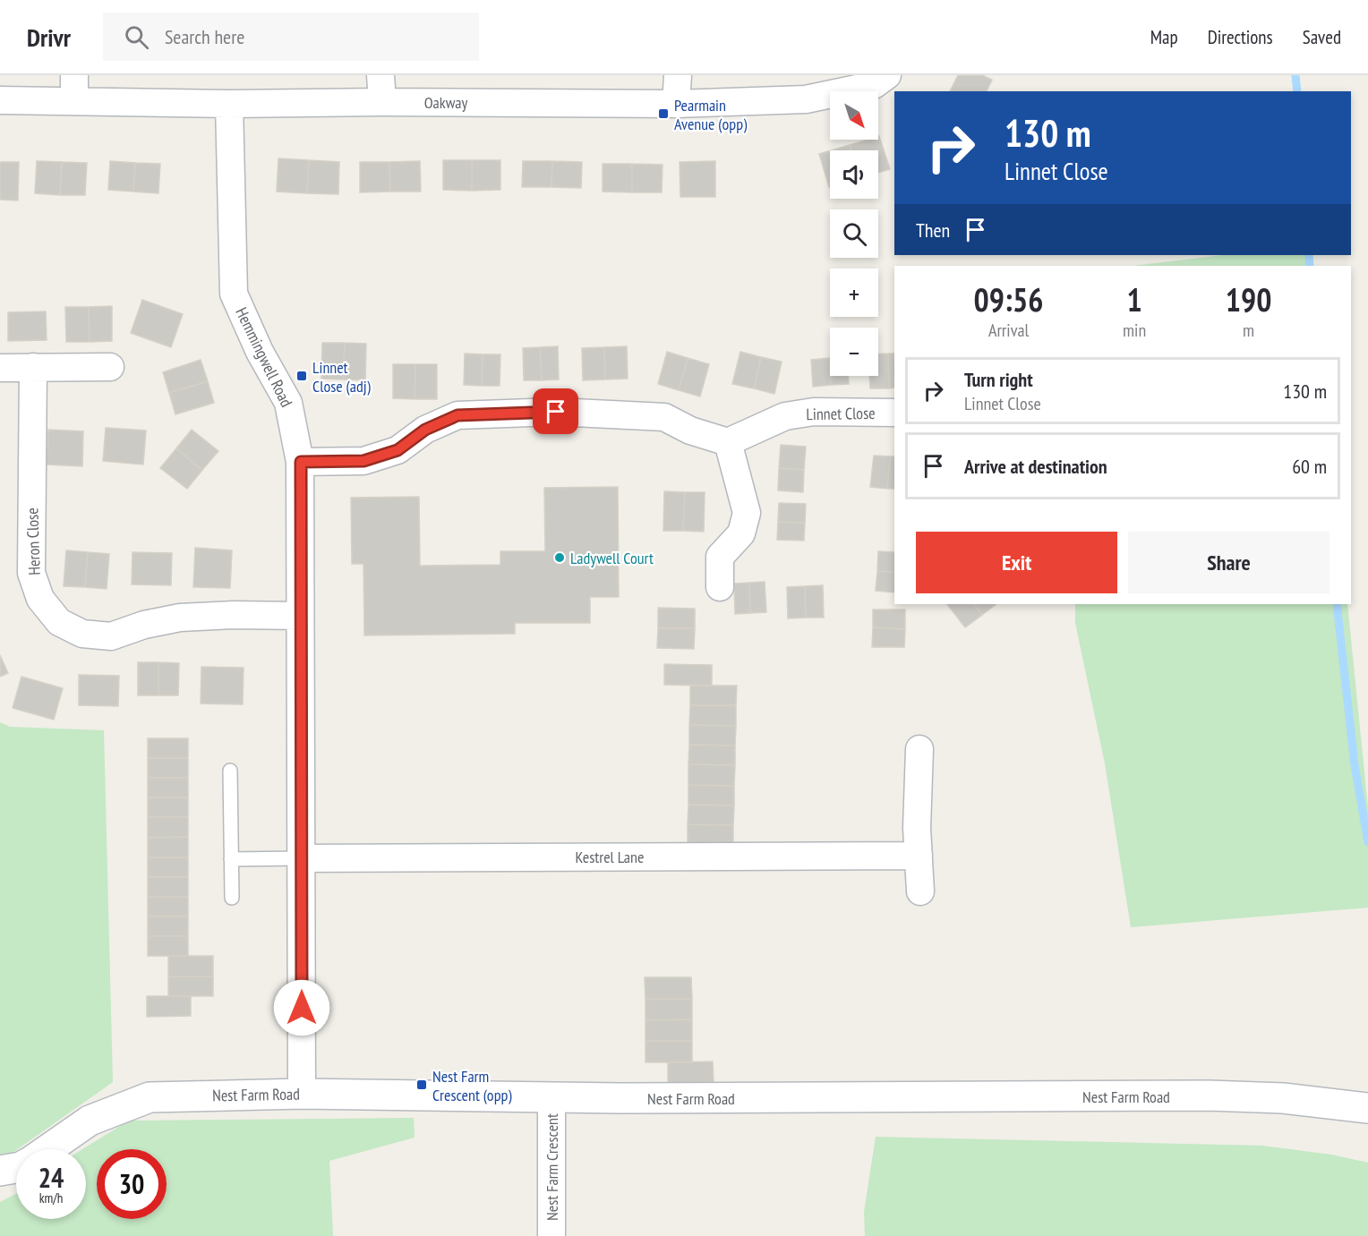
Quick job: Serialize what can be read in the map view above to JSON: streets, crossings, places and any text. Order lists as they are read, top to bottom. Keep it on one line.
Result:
{"streets":{"street":["Oakway","Hemmingwell Road","Linnet Close","Heron Close","Kestrel Lane","Nest Farm Road","Nest Farm Crescent"]},"crossings":[["Oakway","Hemmingwell Road"],["Hemmingwell Road","Heron Close"],["Hemmingwell Road","Kestrel Lane"],["Hemmingwell Road","Nest Farm Road"],["Nest Farm Road","Nest Farm Crescent"]],"places":{"transit":["Pearmain Avenue (opp)","Linnet Close (adj)","Nest Farm Crescent (opp)"],"other":["Ladywell Court"]},"north":"bottom right","page":{"header":"Drivr","search":"Search here","nav":["Map","Directions","Saved"],"map_buttons":["+","−"],"turn":["130 m","Linnet Close"],"then":"Then","eta":["09:56","Arrival","1","min","190","m"],"list":[{"name":"Turn right","note":"Linnet Close","value":"130 m"},{"name":"Arrive at destination","value":"60 m"}],"buttons":["Exit","Share"],"speed":"24 km/h","limit":"30"}}
